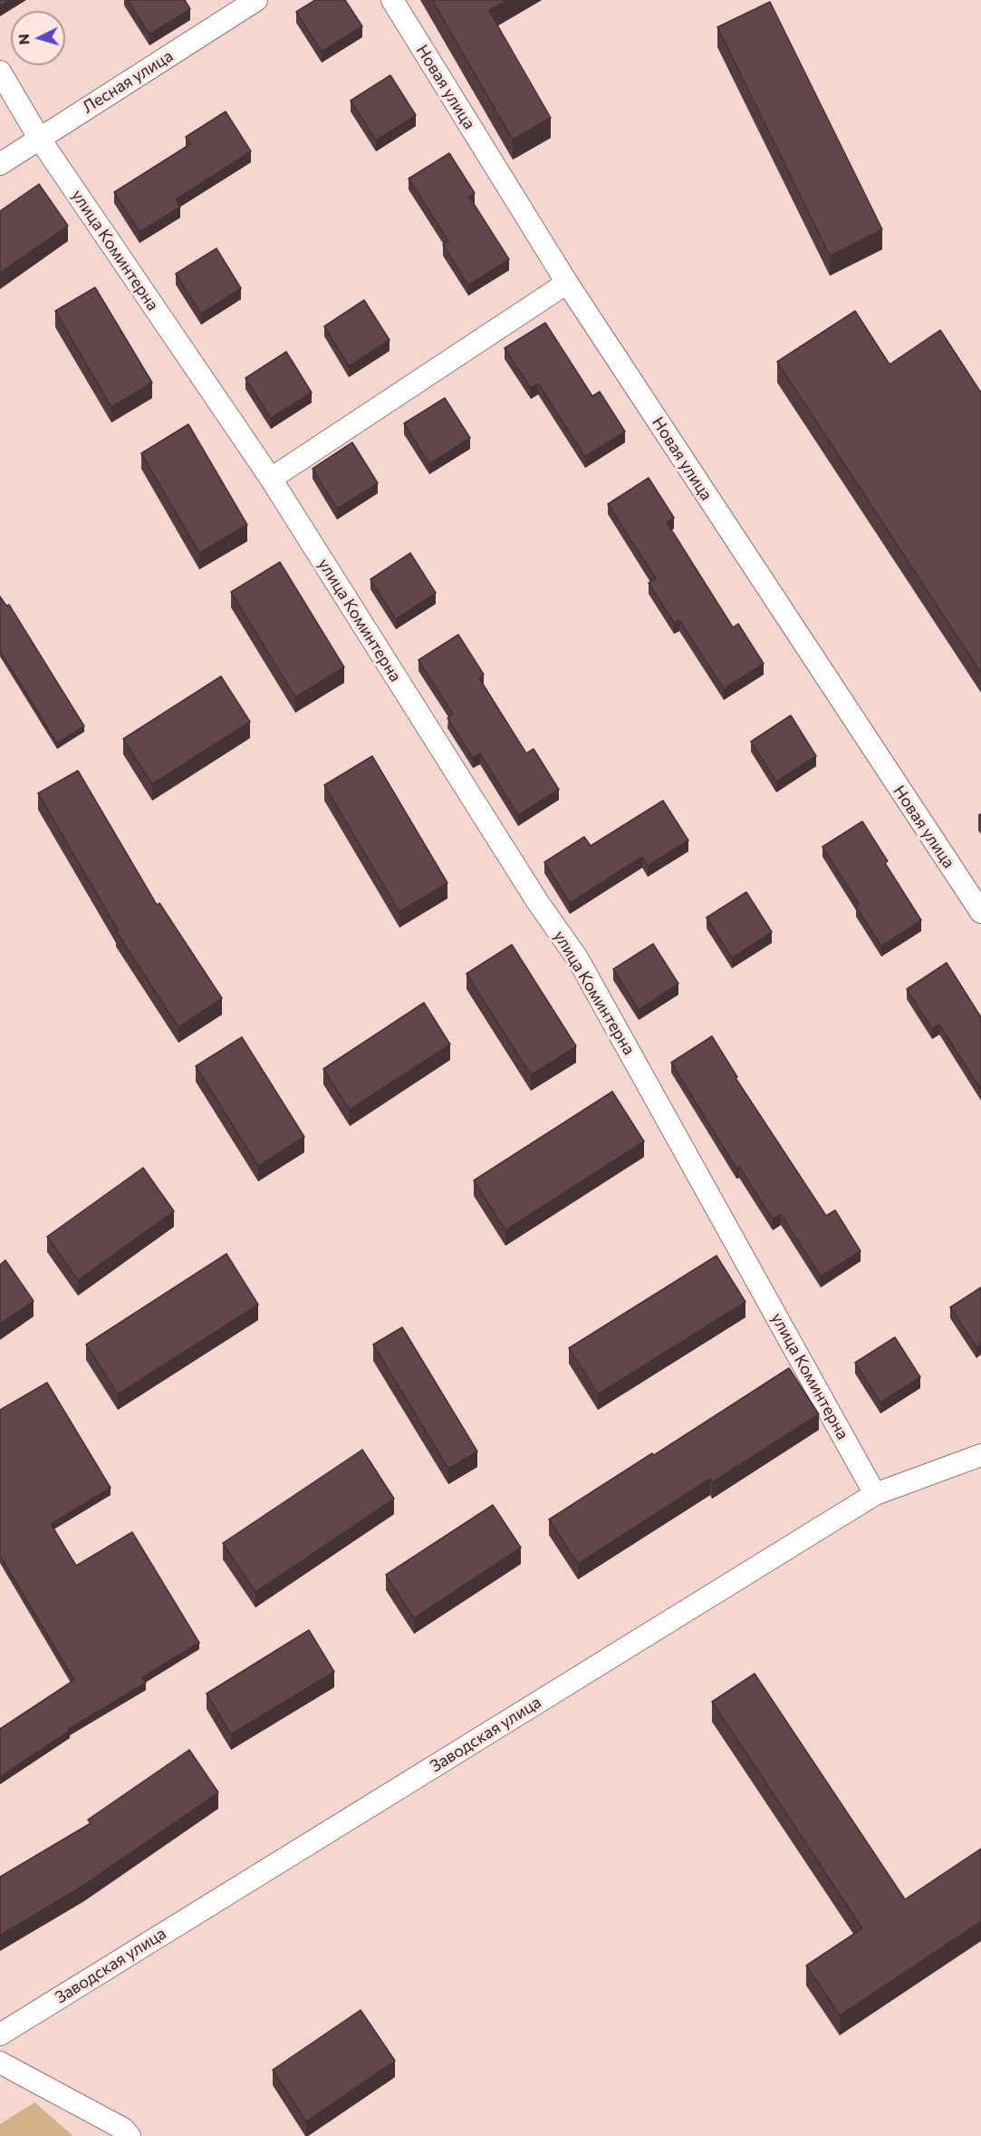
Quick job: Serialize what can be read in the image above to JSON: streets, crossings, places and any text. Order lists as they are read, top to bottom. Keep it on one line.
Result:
{"streets":{"street":["Лесная улица","Новая улица","улица Коминтерна","Заводская улица"]},"crossings":[["Лесная улица","улица Коминтерна"],["улица Коминтерна","Заводская улица"]],"north":"left"}
